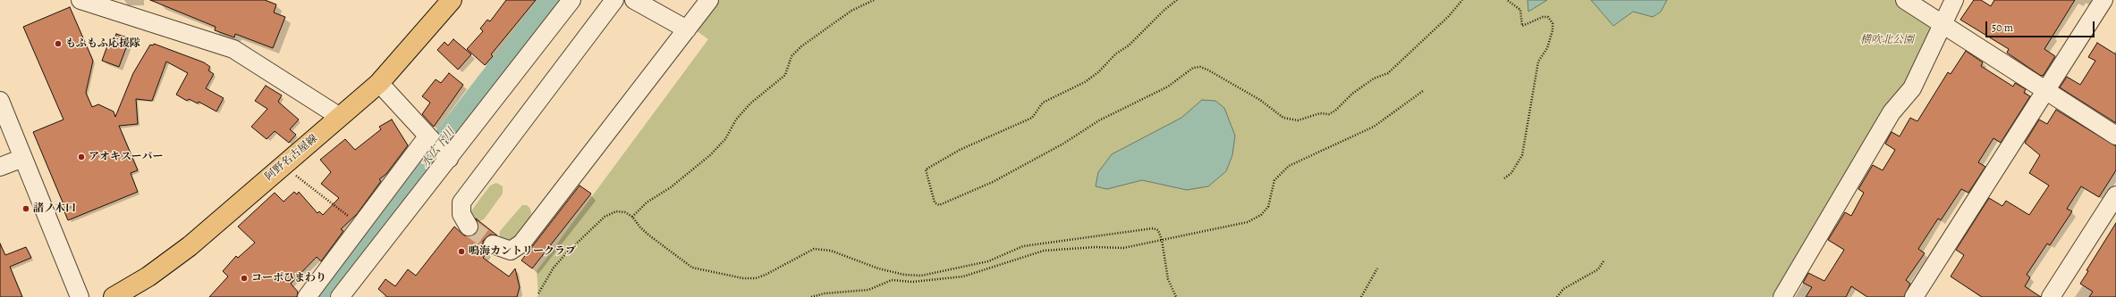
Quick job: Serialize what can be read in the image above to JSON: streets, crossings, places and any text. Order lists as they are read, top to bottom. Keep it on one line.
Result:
{"streets":{"main road":["阿野名古屋線"]},"water":["水広下川"],"parks":["横吹北公園"],"places":["もふもふ応援隊","アオキスーパー","諸ノ木口","鳴海カントリークラブ","コーポひまわり"],"scale_bar":"50 m"}
